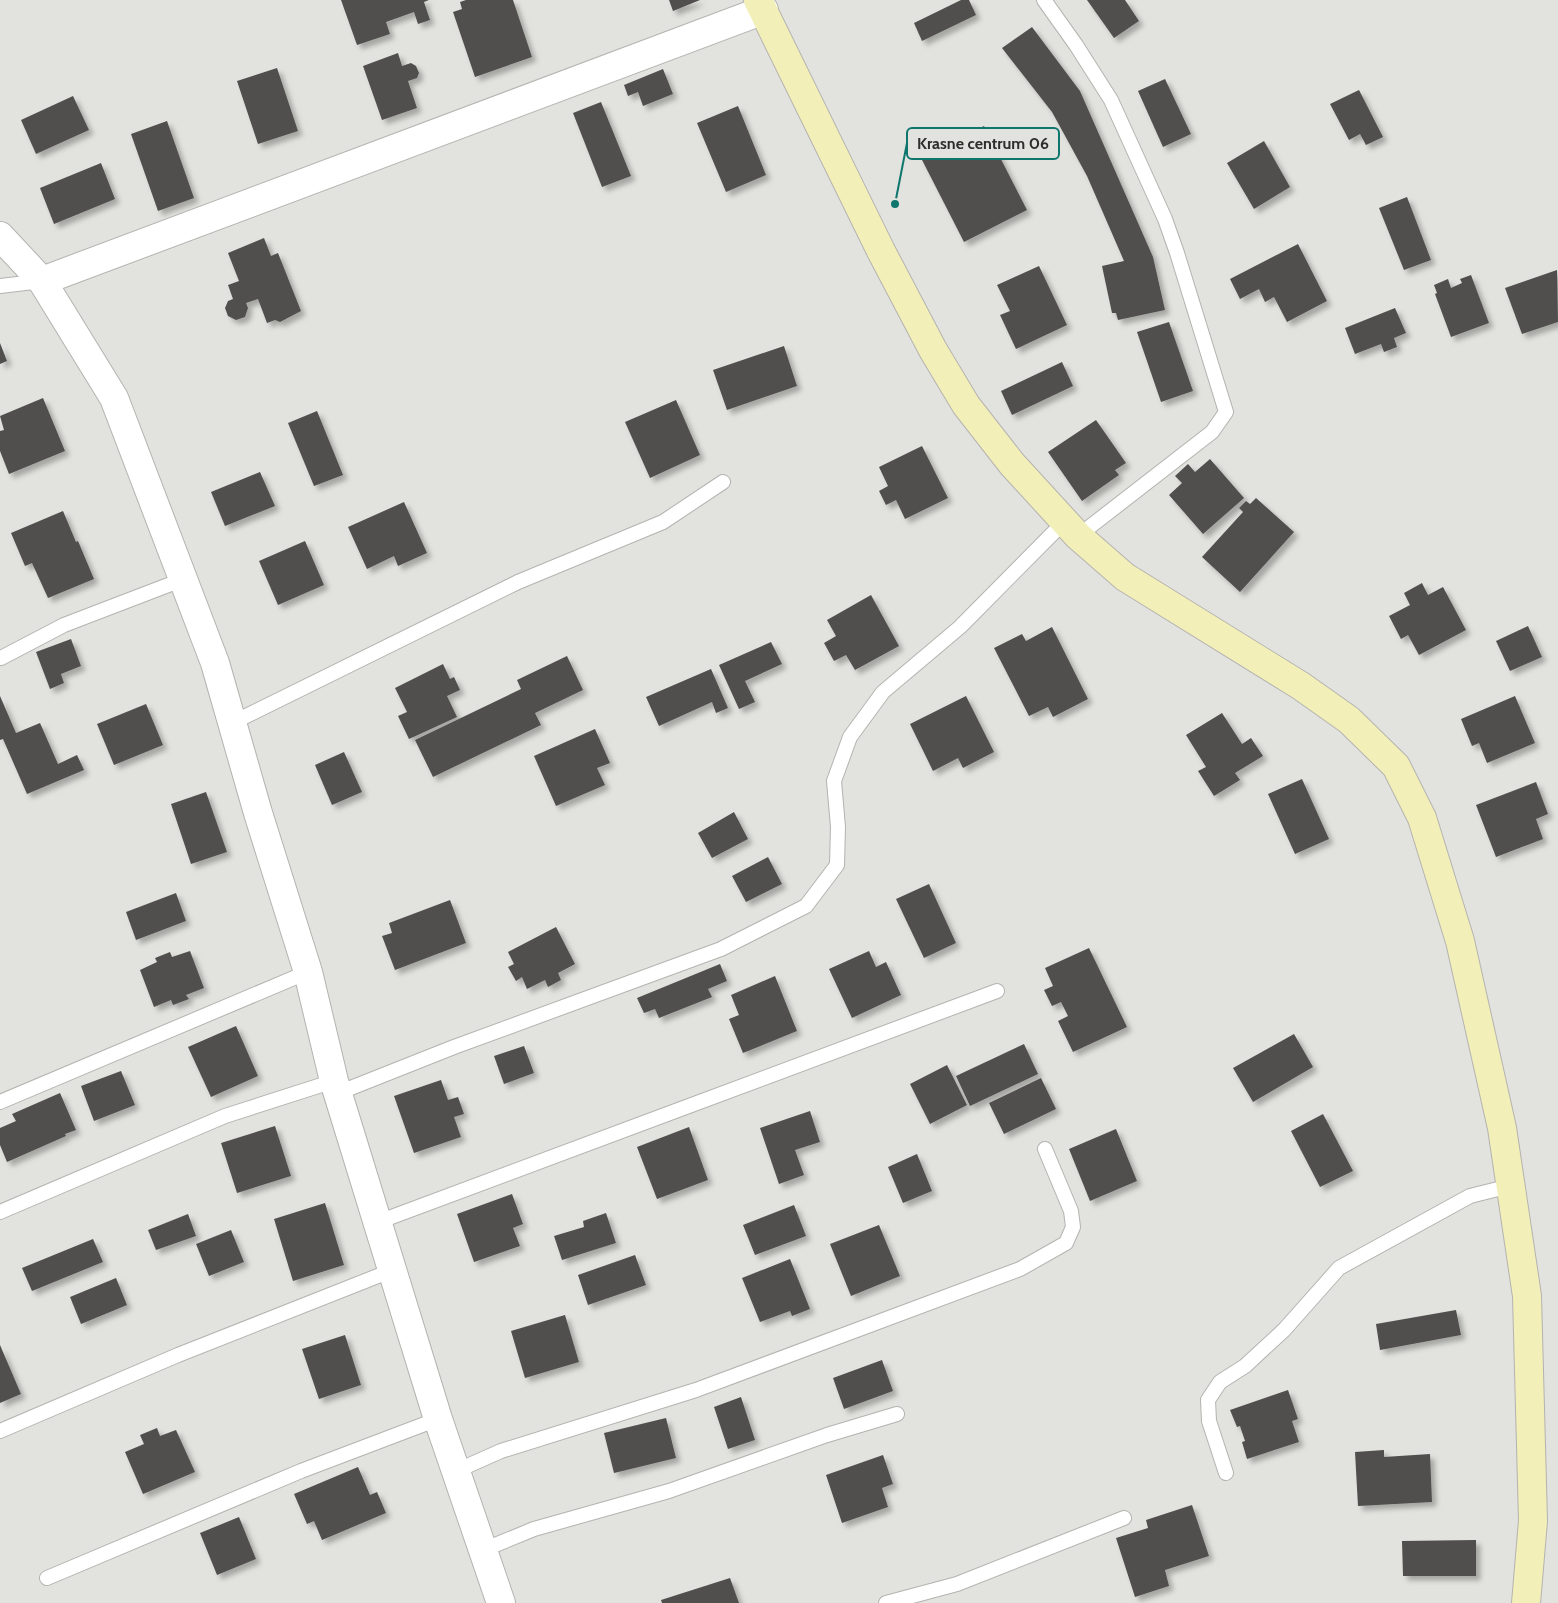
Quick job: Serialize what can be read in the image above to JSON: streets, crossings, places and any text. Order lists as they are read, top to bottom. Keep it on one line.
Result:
{"places":["Krasne centrum 06"]}
